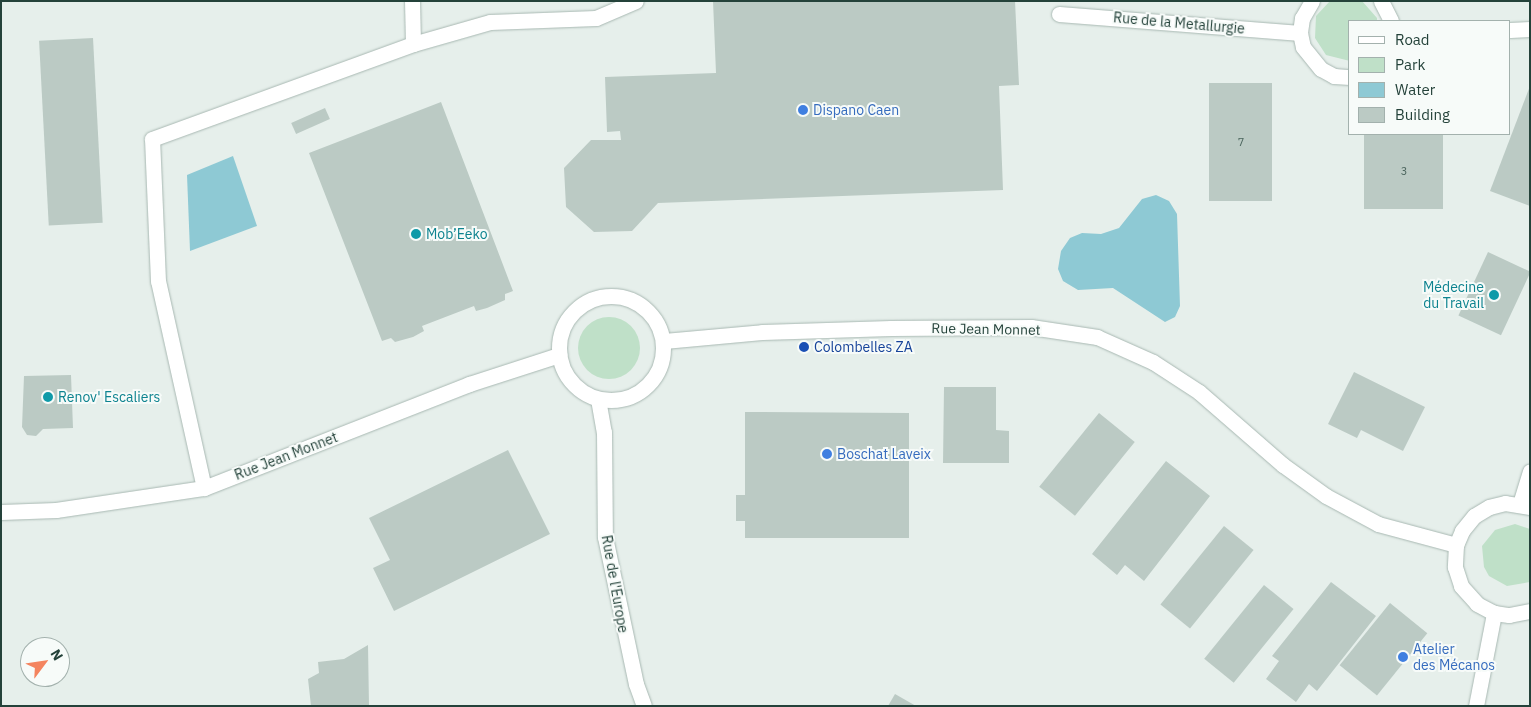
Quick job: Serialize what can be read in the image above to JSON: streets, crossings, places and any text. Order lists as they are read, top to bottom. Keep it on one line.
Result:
{"streets":{"street":["Rue de la Metallurgie","Rue Jean Monnet","Rue de l'Europe"]},"crossings":[["Rue Jean Monnet","Rue de l'Europe"]],"places":["Dispano Caen","Mob’Eeko","Médecine du Travail","Colombelles ZA","Renov' Escaliers","Boschat Laveix","Atelier des Mécanos"],"house_numbers":["7","3"],"legend":["Road","Park","Water","Building"],"north":"top right"}
